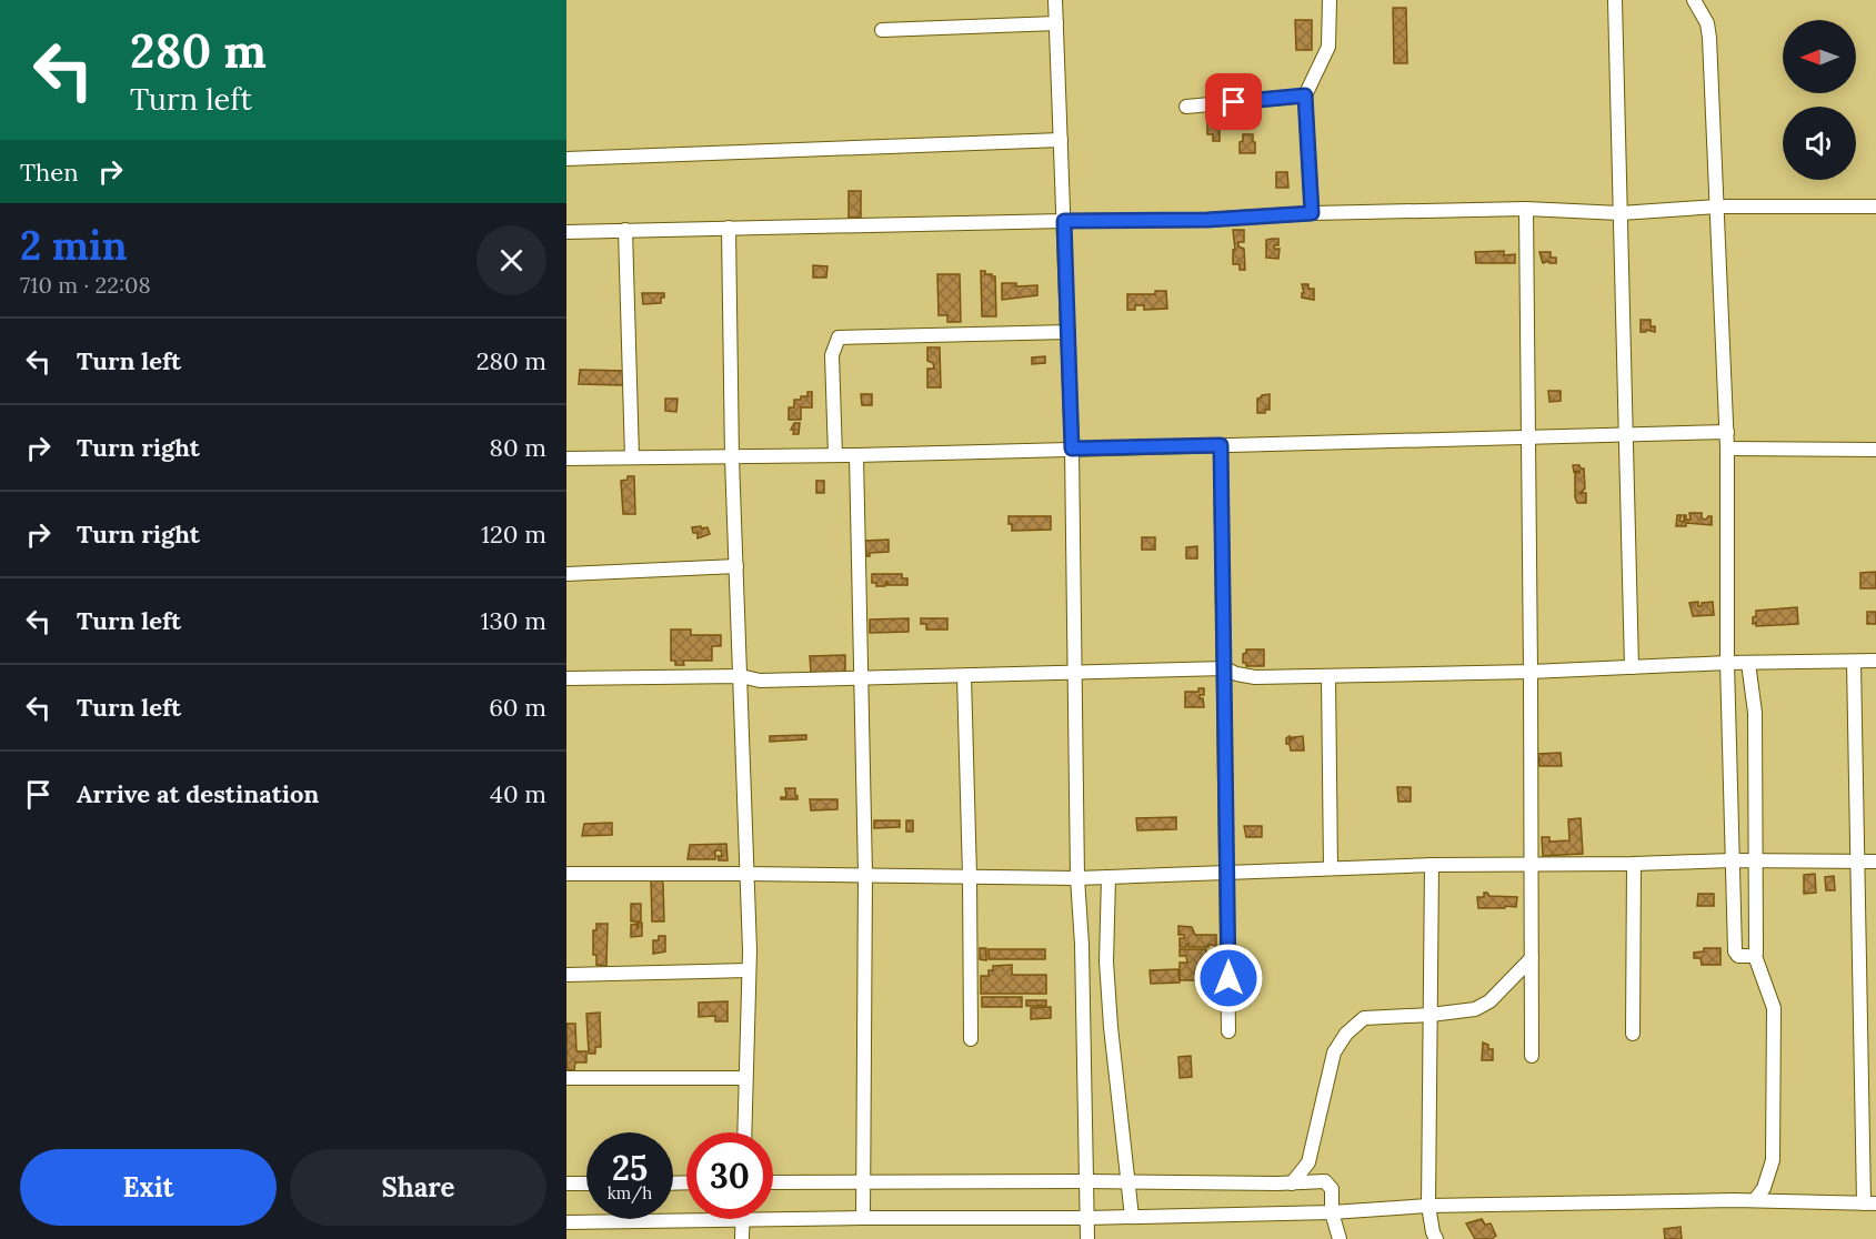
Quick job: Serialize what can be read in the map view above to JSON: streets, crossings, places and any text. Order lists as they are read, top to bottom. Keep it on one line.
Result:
{"north":"left","page":{"turn":["280 m","Turn left"],"then":"Then","heading":["2 min","710 m · 22:08"],"list":[{"name":"Turn left","value":"280 m"},{"name":"Turn right","value":"80 m"},{"name":"Turn right","value":"120 m"},{"name":"Turn left","value":"130 m"},{"name":"Turn left","value":"60 m"},{"name":"Arrive at destination","value":"40 m"}],"speed":"25 km/h","limit":"30","buttons":["Exit","Share"]}}
